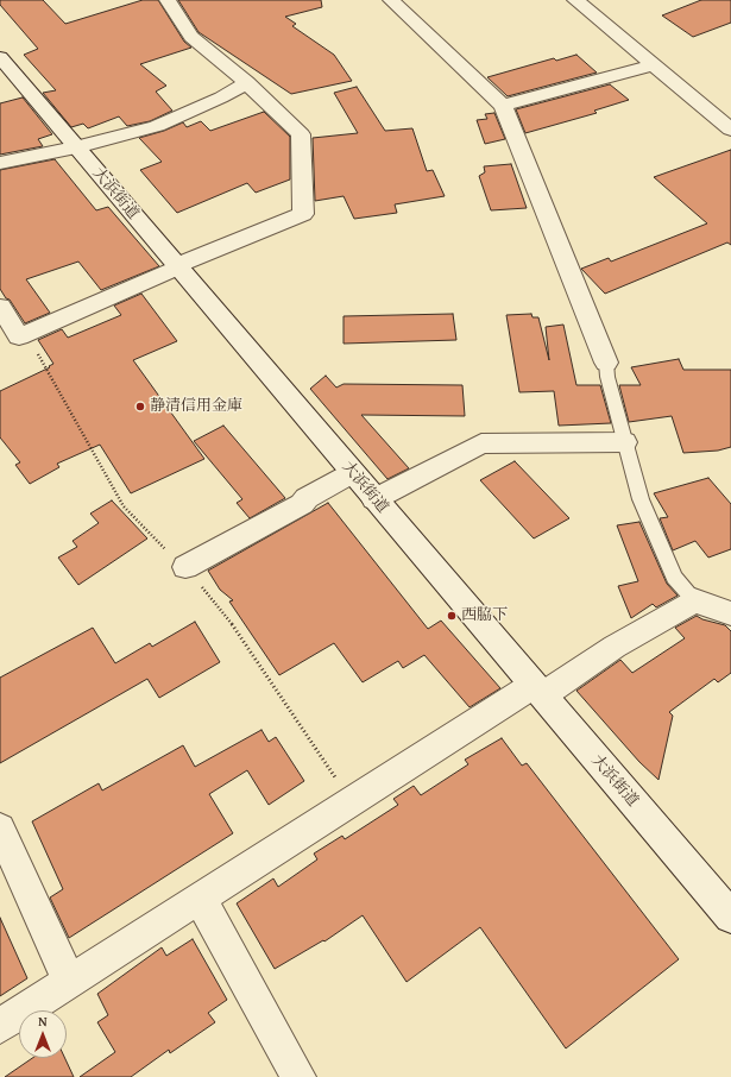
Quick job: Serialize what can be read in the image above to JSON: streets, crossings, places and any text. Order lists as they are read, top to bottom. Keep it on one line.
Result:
{"streets":{"street":["大浜街道"]},"places":["静清信用金庫","西脇下"],"north":"top"}
